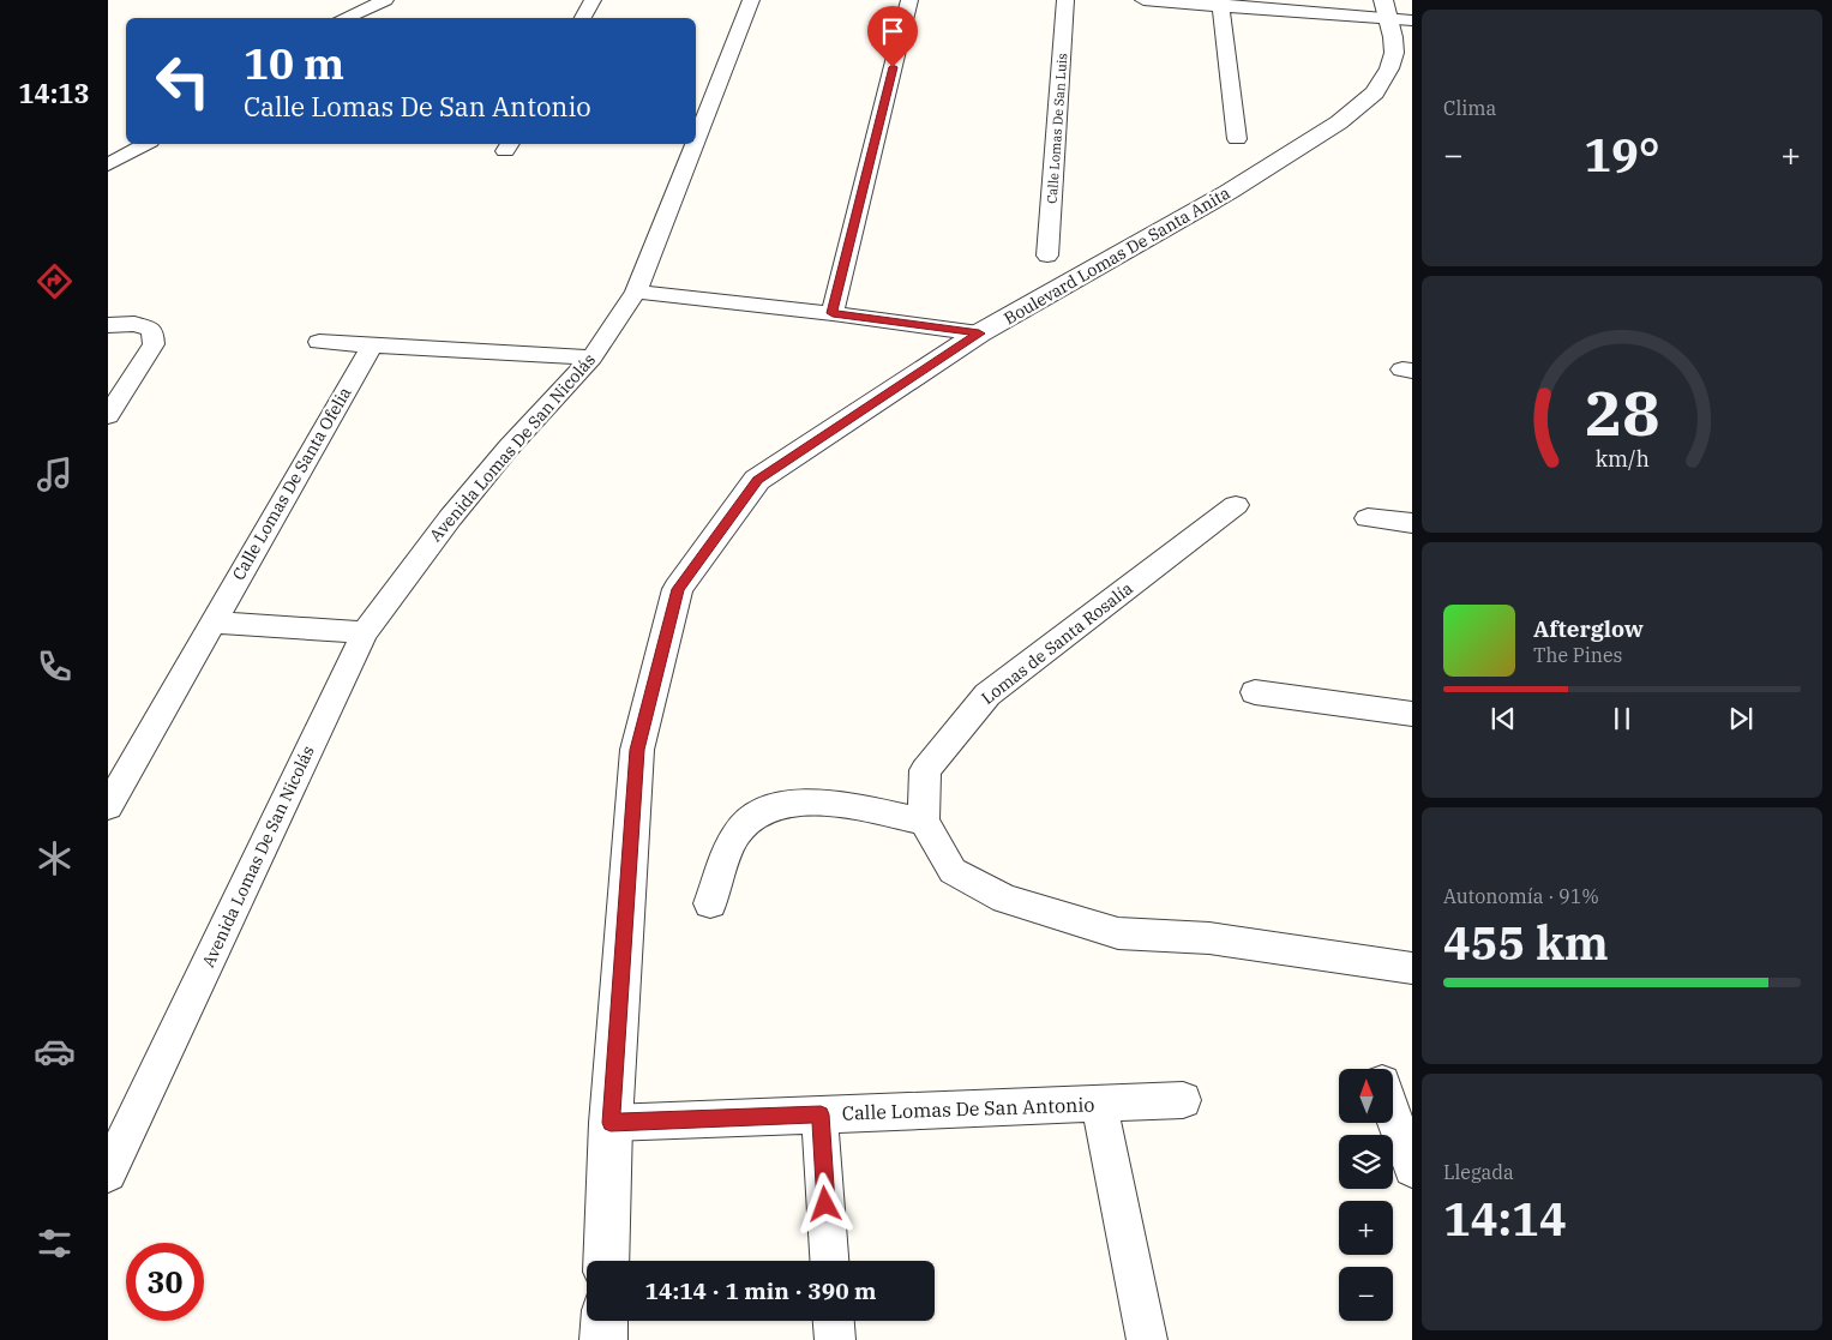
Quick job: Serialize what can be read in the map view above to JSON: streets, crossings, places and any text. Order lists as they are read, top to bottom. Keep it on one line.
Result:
{"streets":{"street":["Calle Lomas De San Luis","Boulevard Lomas De Santa Anita","Avenida Lomas De San Nicolás","Calle Lomas De Santa Ofelia","Lomas de Santa Rosalía","Calle Lomas De San Antonio"]},"crossings":[["Boulevard Lomas De Santa Anita","Calle Lomas De San Antonio"]],"north":"top","page":{"tabs":"14:13","tile":["Clima",["Autonomía · 91%","455 km"],["Llegada","14:14"]],"turn":["10 m","Calle Lomas De San Antonio"],"heat":["−","19°","+"],"song":["Afterglow","The Pines"],"map_buttons":["+","−"],"limit":"30","trip":"14:14 · 1 min · 390 m","gauge":["28","km/h"]}}
